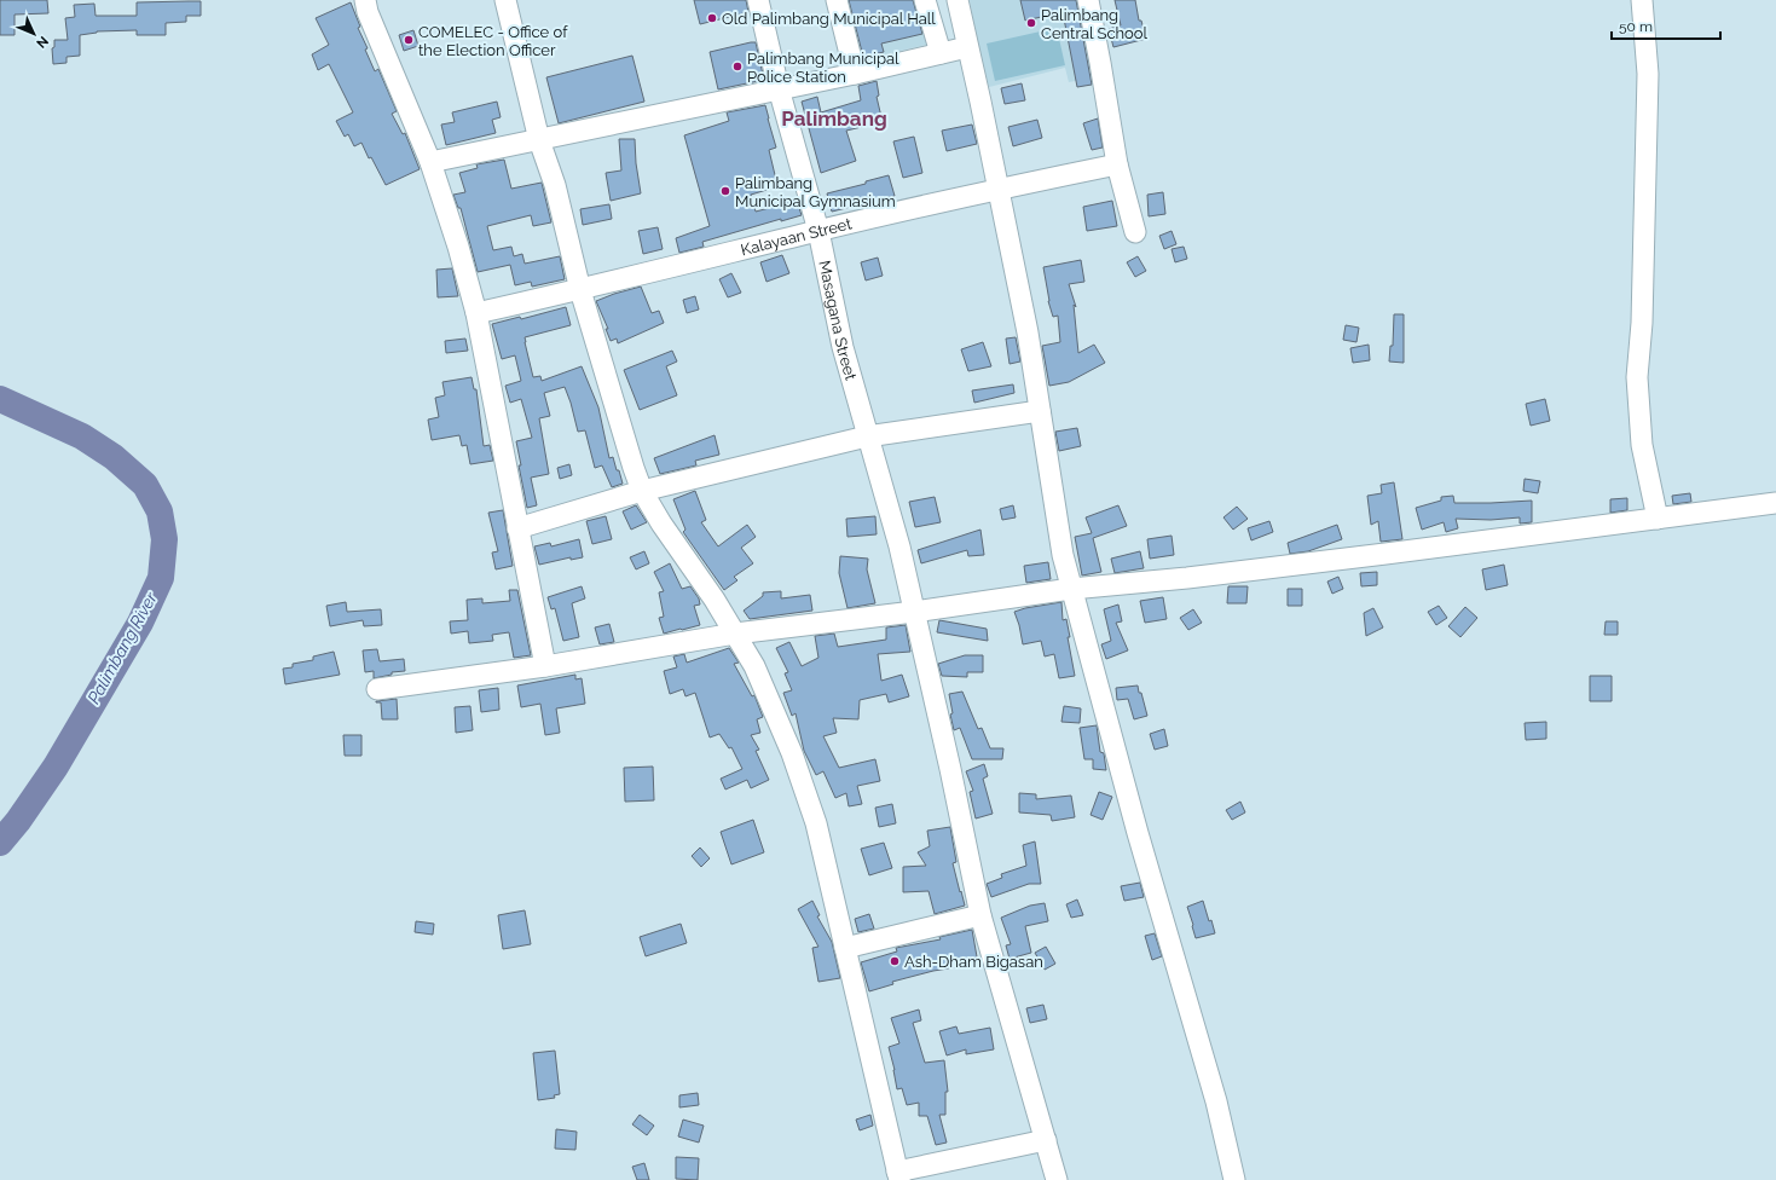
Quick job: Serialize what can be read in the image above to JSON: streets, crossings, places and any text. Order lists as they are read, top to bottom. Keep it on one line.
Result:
{"streets":{"street":["Kalayaan Street","Masagana Street"]},"crossings":[["Kalayaan Street","Masagana Street"]],"districts":["Palimbang"],"water":["Palimbang River"],"places":["Old Palimbang Municipal Hall","Palimbang Central School","COMELEC - Office of the Election Officer","Palimbang Municipal Police Station","Palimbang Municipal Gymnasium","Ash-Dham Bigasan"],"scale_bar":"50 m","north":"bottom right"}
